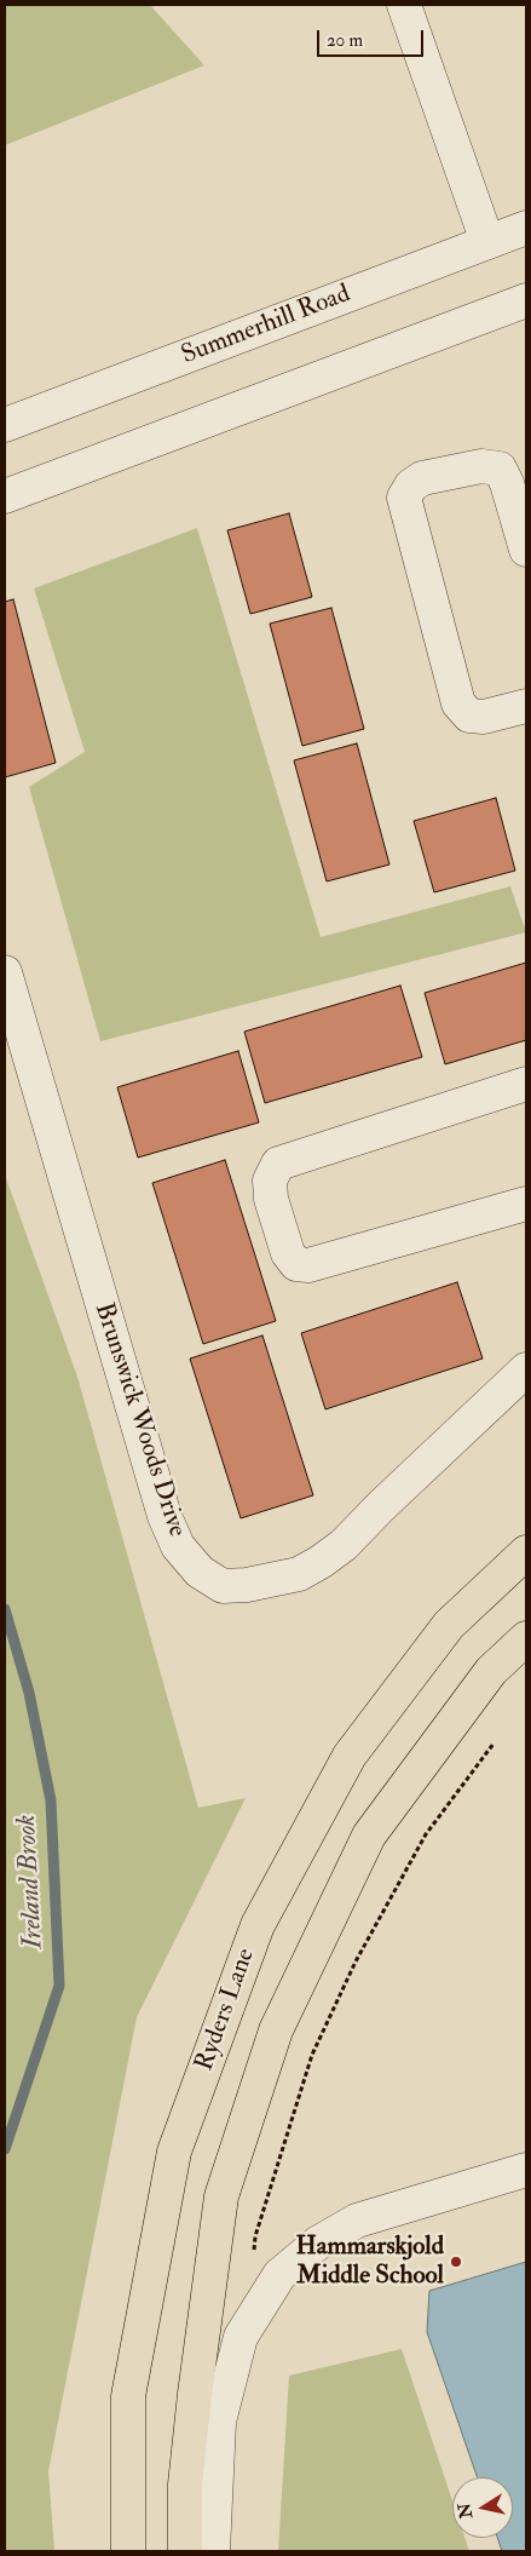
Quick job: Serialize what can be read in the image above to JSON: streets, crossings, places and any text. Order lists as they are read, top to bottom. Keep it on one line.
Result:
{"streets":{"main road":["Ryders Lane"],"street":["Summerhill Road","Brunswick Woods Drive"]},"water":["Ireland Brook"],"places":["Hammarskjold Middle School"],"scale_bar":"20 m","north":"left"}
